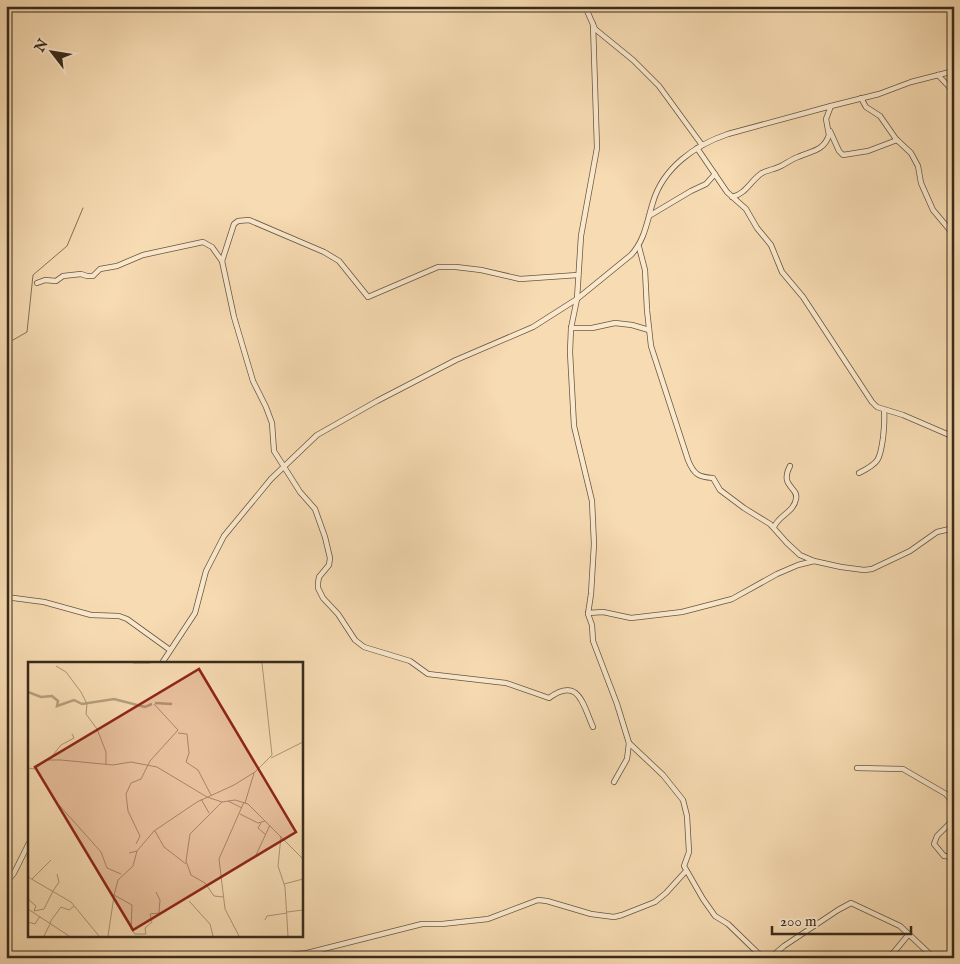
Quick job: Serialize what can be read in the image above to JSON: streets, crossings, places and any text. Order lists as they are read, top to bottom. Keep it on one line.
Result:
{"scale_bar":"200 m","north":"top left"}
